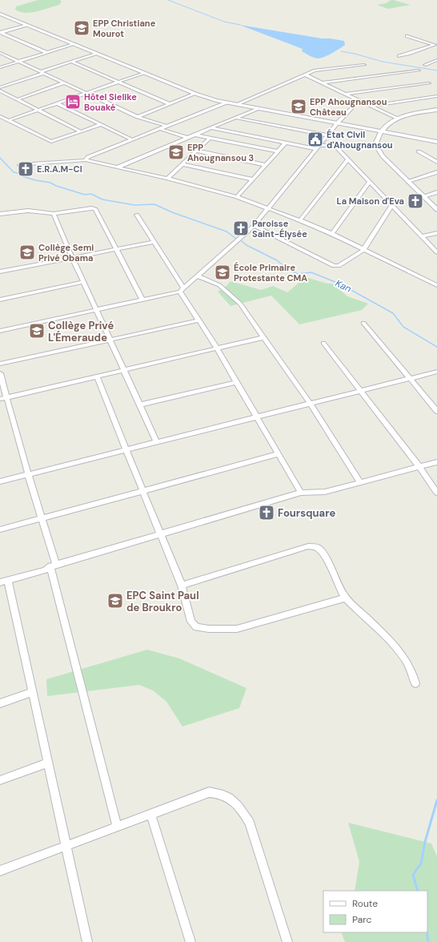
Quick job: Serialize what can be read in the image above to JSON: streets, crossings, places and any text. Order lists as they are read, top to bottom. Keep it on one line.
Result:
{"water":["Kan"],"places":{"school or university":["EPP Christiane Mourot","EPP Ahougnansou Château","EPP Ahougnansou 3","Collège Semi Privé Obama","École Primaire Protestante CMA","Collège Privé L'Émeraude","EPC Saint Paul de Broukro"],"hotel":["Hôtel Sielike Bouaké"],"public building":["État Civil d'Ahougnansou"],"church":["E.R.A.M-CI","La Maison d'Eva","Paroisse Saint-Élysée","Foursquare"]},"legend":["Route","Parc"]}
